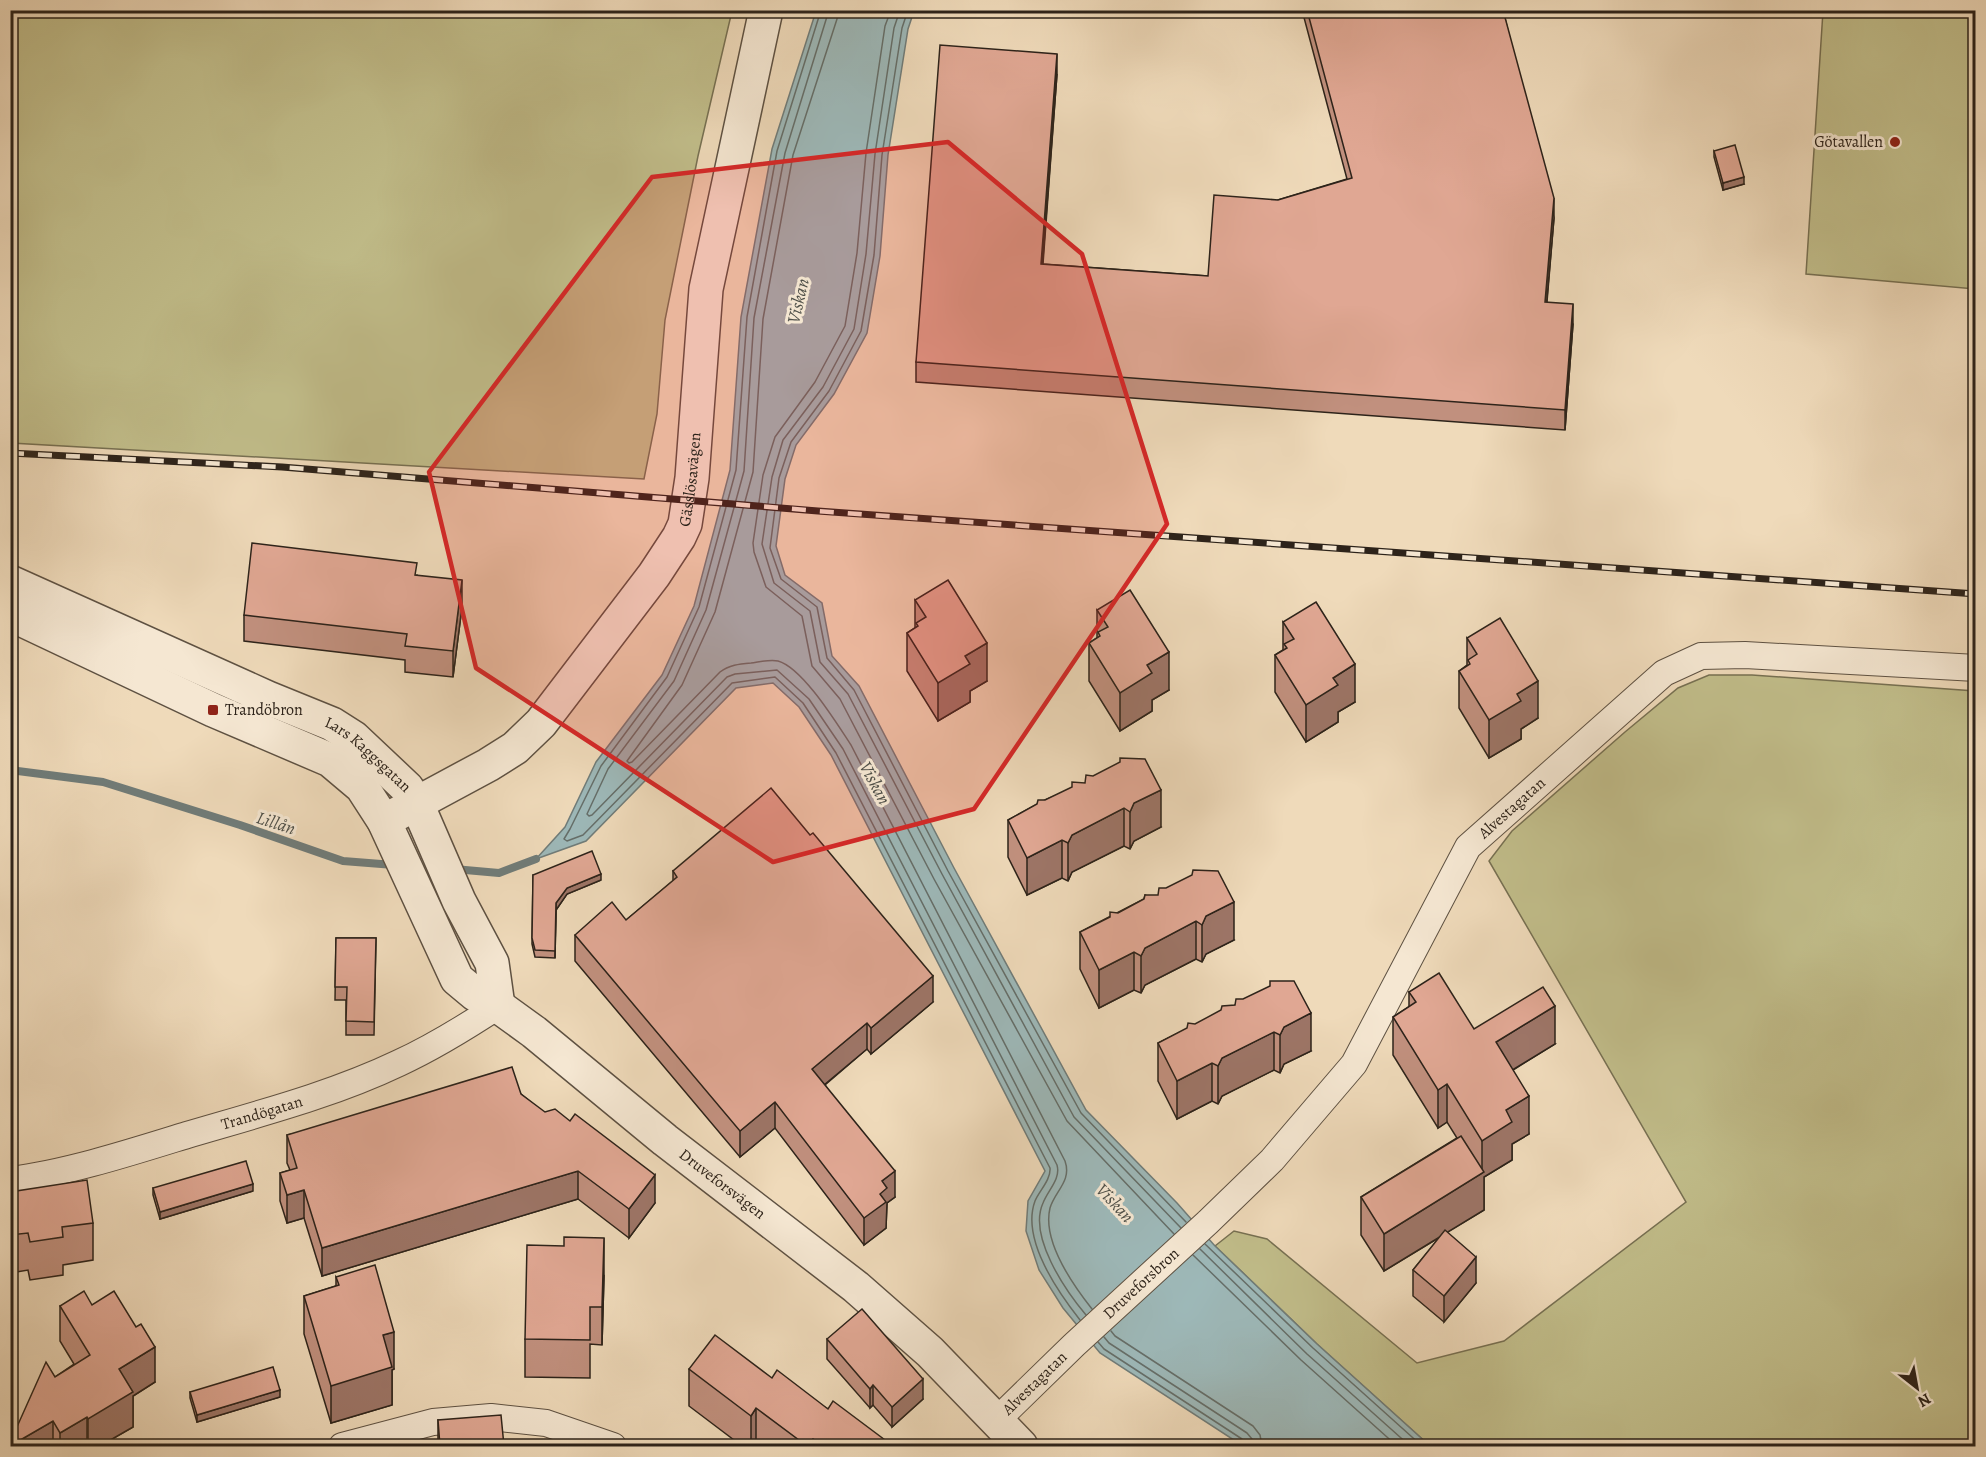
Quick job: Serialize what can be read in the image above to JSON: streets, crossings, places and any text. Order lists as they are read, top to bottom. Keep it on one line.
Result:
{"streets":{"street":["Gässlösavägen","Lars Kaggsgatan","Alvestagatan","Trandögatan","Druveforsvägen","Druveforsbron"]},"crossings":[["Gässlösavägen","Lars Kaggsgatan"],["Gässlösavägen","Druveforsvägen"],["Lars Kaggsgatan","Trandögatan"],["Lars Kaggsgatan","Druveforsvägen"],["Alvestagatan","Druveforsvägen"],["Alvestagatan","Druveforsbron"],["Trandögatan","Druveforsvägen"]],"water":["Viskan","Lillån"],"places":{"other":["Götavallen"],"transit":["Trandöbron"]},"north":"bottom right"}
